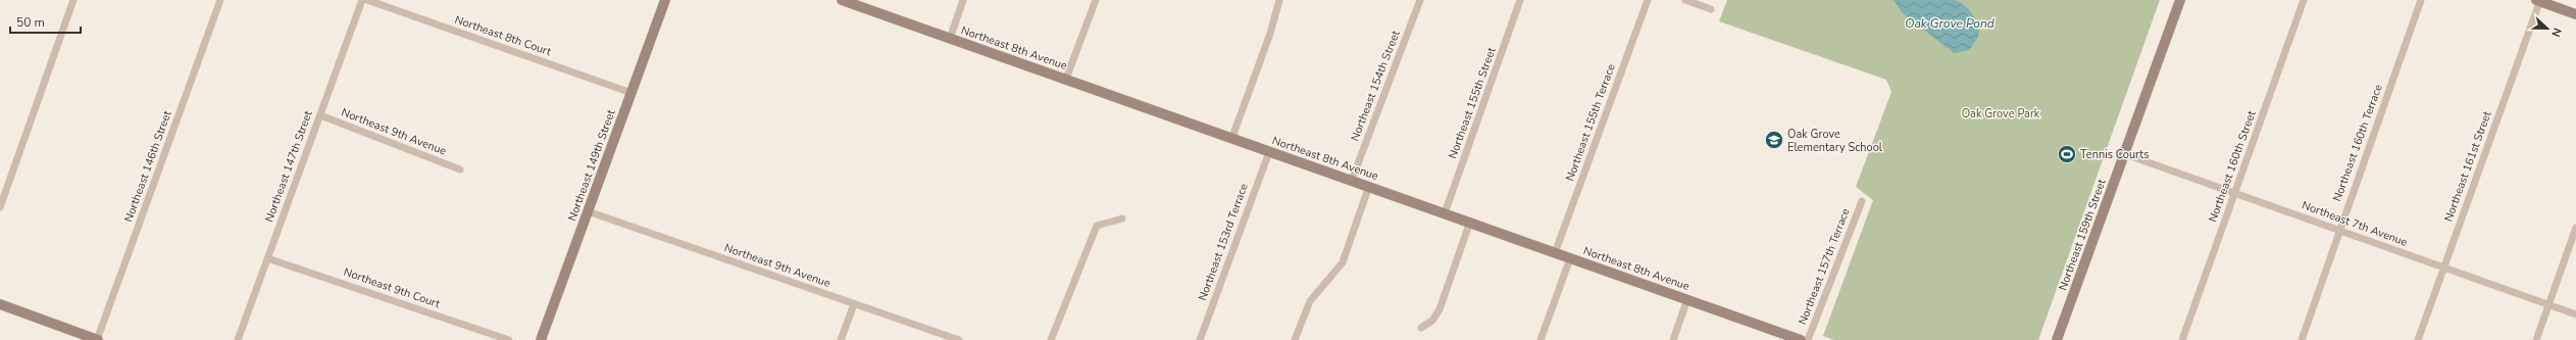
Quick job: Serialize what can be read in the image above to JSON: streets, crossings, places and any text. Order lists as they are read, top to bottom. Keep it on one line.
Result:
{"streets":{"street":["Northeast 8th Court","Northeast 8th Avenue","Northeast 154th Street","Northeast 155th Street","Northeast 155th Terrace","Northeast 9th Avenue","Northeast 160th Terrace","Northeast 149th Street","Northeast 146th Street","Northeast 147th Street","Northeast 160th Street","Northeast 161st Street","Northeast 7th Avenue","Northeast 159th Street","Northeast 153rd Terrace","Northeast 157th Terrace","Northeast 9th Court"]},"crossings":[["Northeast 8th Court","Northeast 149th Street"],["Northeast 8th Avenue","Northeast 154th Street"],["Northeast 8th Avenue","Northeast 155th Street"],["Northeast 8th Avenue","Northeast 155th Terrace"],["Northeast 8th Avenue","Northeast 153rd Terrace"],["Northeast 9th Avenue","Northeast 149th Street"],["Northeast 9th Avenue","Northeast 147th Street"],["Northeast 160th Terrace","Northeast 7th Avenue"],["Northeast 147th Street","Northeast 9th Court"],["Northeast 160th Street","Northeast 7th Avenue"],["Northeast 161st Street","Northeast 7th Avenue"],["Northeast 7th Avenue","Northeast 159th Street"]],"water":["Oak Grove Pond"],"parks":["Oak Grove Park"],"places":{"school or university":["Oak Grove Elementary School"],"sports":["Tennis Courts"]},"scale_bar":"50 m","north":"right"}
